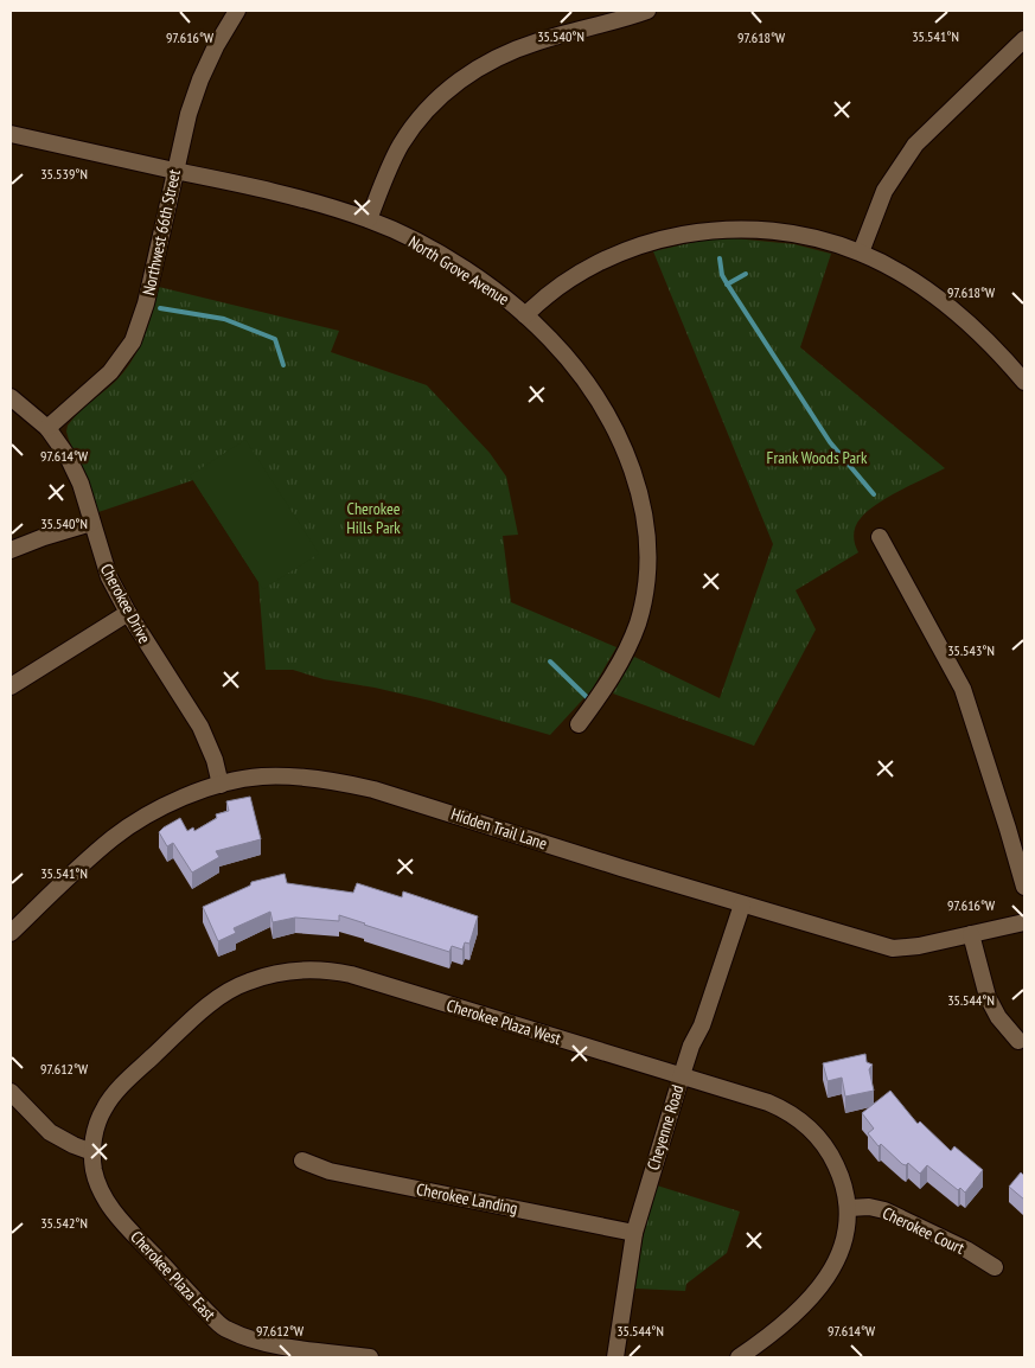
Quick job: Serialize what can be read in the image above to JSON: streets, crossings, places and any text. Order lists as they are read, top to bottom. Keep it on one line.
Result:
{"streets":{"street":["Northwest 66th Street","North Grove Avenue","Cherokee Drive","Hidden Trail Lane","Cherokee Plaza West","Cheyenne Road","Cherokee Landing","Cherokee Court","Cherokee Plaza East"]},"crossings":[["Northwest 66th Street","North Grove Avenue"],["Northwest 66th Street","Cherokee Drive"],["Cherokee Drive","Hidden Trail Lane"],["Hidden Trail Lane","Cheyenne Road"],["Cherokee Plaza West","Cheyenne Road"],["Cherokee Plaza West","Cherokee Court"],["Cherokee Plaza West","Cherokee Plaza East"],["Cheyenne Road","Cherokee Landing"]],"parks":["Frank Woods Park","Cherokee Hills Park"],"coordinates":["35.540°N","35.541°N","97.616°W","97.618°W","35.539°N","97.614°W","35.543°N","35.544°N","97.612°W","35.542°N"]}
